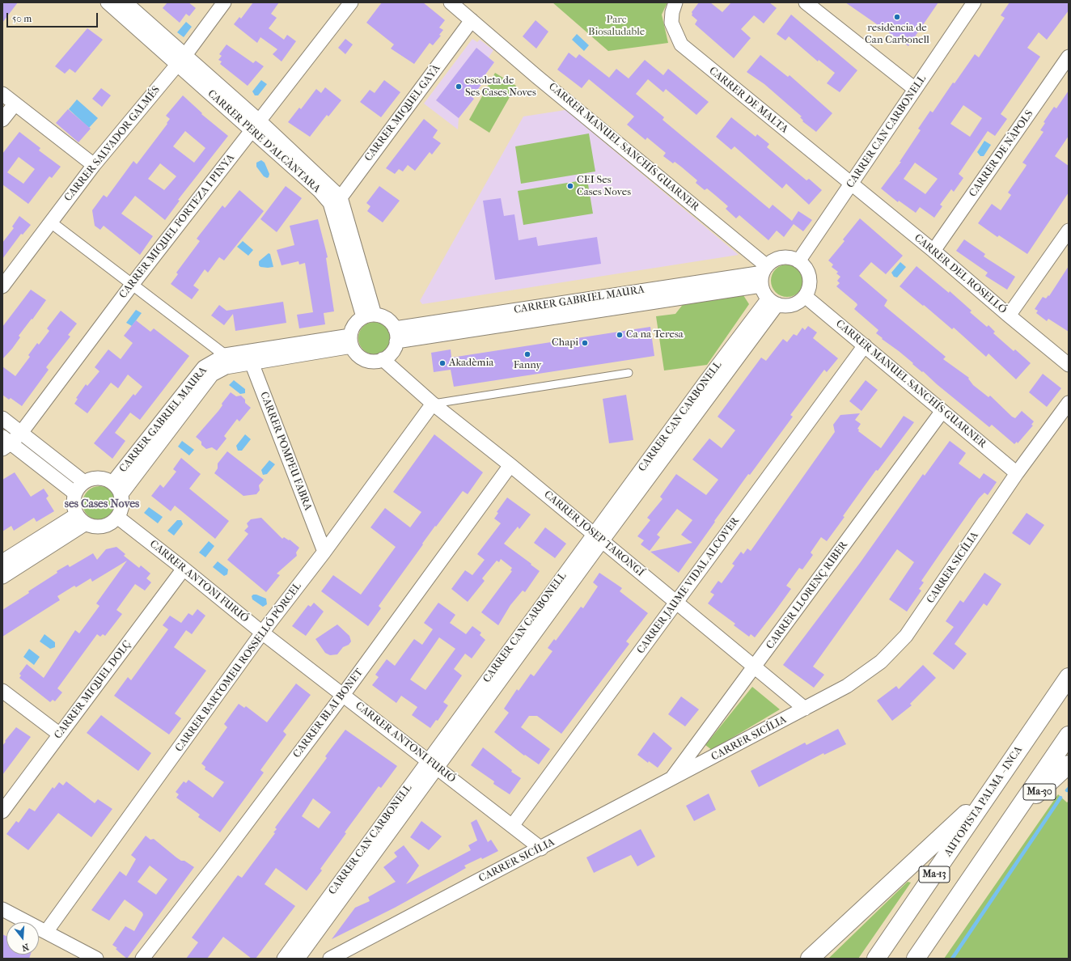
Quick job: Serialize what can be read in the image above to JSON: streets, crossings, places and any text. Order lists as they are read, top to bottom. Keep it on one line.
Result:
{"streets":{"highway":["Ma-30","AUTOPISTA PALMA - INCA","Ma-13"],"street":["CARRER DE MALTA","CARRER MIQUEL GAYÀ","CARRER CAN CARBONELL","CARRER PERE D'ALCÀNTARA","CARRER SALVADOR GALMÉS","CARRER MANUEL SANCHÍS GUARNER","CARRER DE NÀPOLS","CARRER MIQUEL FORTEZA I PINYA","CARRER DEL ROSELLÓ","CARRER GABRIEL MAURA","CARRER POMPEU FABRA","CARRER JOSEP TARONGÍ","CARRER SICÍLIA","CARRER ANTONI FURIÓ","CARRER JAUME VIDAL ALCOVER","CARRER LLORENÇ RIBER","CARRER BARTOMEU ROSSELLÓ PÒRCEL","CARRER MIQUEL DOLÇ","CARRER BLAI BONET"]},"crossings":[["CARRER DE MALTA","CARRER CAN CARBONELL"],["CARRER DE MALTA","CARRER DEL ROSELLÓ"],["CARRER MIQUEL GAYÀ","CARRER PERE D'ALCÀNTARA"],["CARRER MIQUEL GAYÀ","CARRER MANUEL SANCHÍS GUARNER"],["CARRER CAN CARBONELL","CARRER MANUEL SANCHÍS GUARNER"],["CARRER CAN CARBONELL","CARRER DEL ROSELLÓ"],["CARRER CAN CARBONELL","CARRER GABRIEL MAURA"],["CARRER CAN CARBONELL","CARRER JOSEP TARONGÍ"],["CARRER CAN CARBONELL","CARRER ANTONI FURIÓ"],["CARRER PERE D'ALCÀNTARA","CARRER SALVADOR GALMÉS"],["CARRER PERE D'ALCÀNTARA","CARRER MIQUEL FORTEZA I PINYA"],["CARRER MANUEL SANCHÍS GUARNER","CARRER GABRIEL MAURA"],["CARRER MANUEL SANCHÍS GUARNER","CARRER SICÍLIA"],["CARRER MANUEL SANCHÍS GUARNER","CARRER JAUME VIDAL ALCOVER"],["CARRER MANUEL SANCHÍS GUARNER","CARRER LLORENÇ RIBER"],["CARRER DE NÀPOLS","CARRER DEL ROSELLÓ"],["CARRER GABRIEL MAURA","CARRER POMPEU FABRA"],["CARRER GABRIEL MAURA","CARRER JOSEP TARONGÍ"],["CARRER GABRIEL MAURA","CARRER ANTONI FURIÓ"],["CARRER POMPEU FABRA","CARRER BARTOMEU ROSSELLÓ PÒRCEL"],["CARRER JOSEP TARONGÍ","CARRER SICÍLIA"],["CARRER JOSEP TARONGÍ","CARRER JAUME VIDAL ALCOVER"],["CARRER JOSEP TARONGÍ","CARRER LLORENÇ RIBER"],["CARRER JOSEP TARONGÍ","CARRER BARTOMEU ROSSELLÓ PÒRCEL"],["CARRER JOSEP TARONGÍ","CARRER BLAI BONET"],["CARRER SICÍLIA","CARRER ANTONI FURIÓ"],["CARRER SICÍLIA","CARRER LLORENÇ RIBER"],["CARRER ANTONI FURIÓ","CARRER JAUME VIDAL ALCOVER"],["CARRER ANTONI FURIÓ","CARRER BARTOMEU ROSSELLÓ PÒRCEL"],["CARRER ANTONI FURIÓ","CARRER MIQUEL DOLÇ"],["CARRER ANTONI FURIÓ","CARRER BLAI BONET"],["Ma-30","Ma-13"]],"districts":["ses Cases Noves"],"parks":["Parc Biosaludable"],"places":["residència de Can Carbonell","escoleta de Ses Cases Noves","CEI Ses Cases Noves","Ca na Teresa","Chapi","Fanny","Akadèmia"],"scale_bar":"50 m","north":"bottom"}
